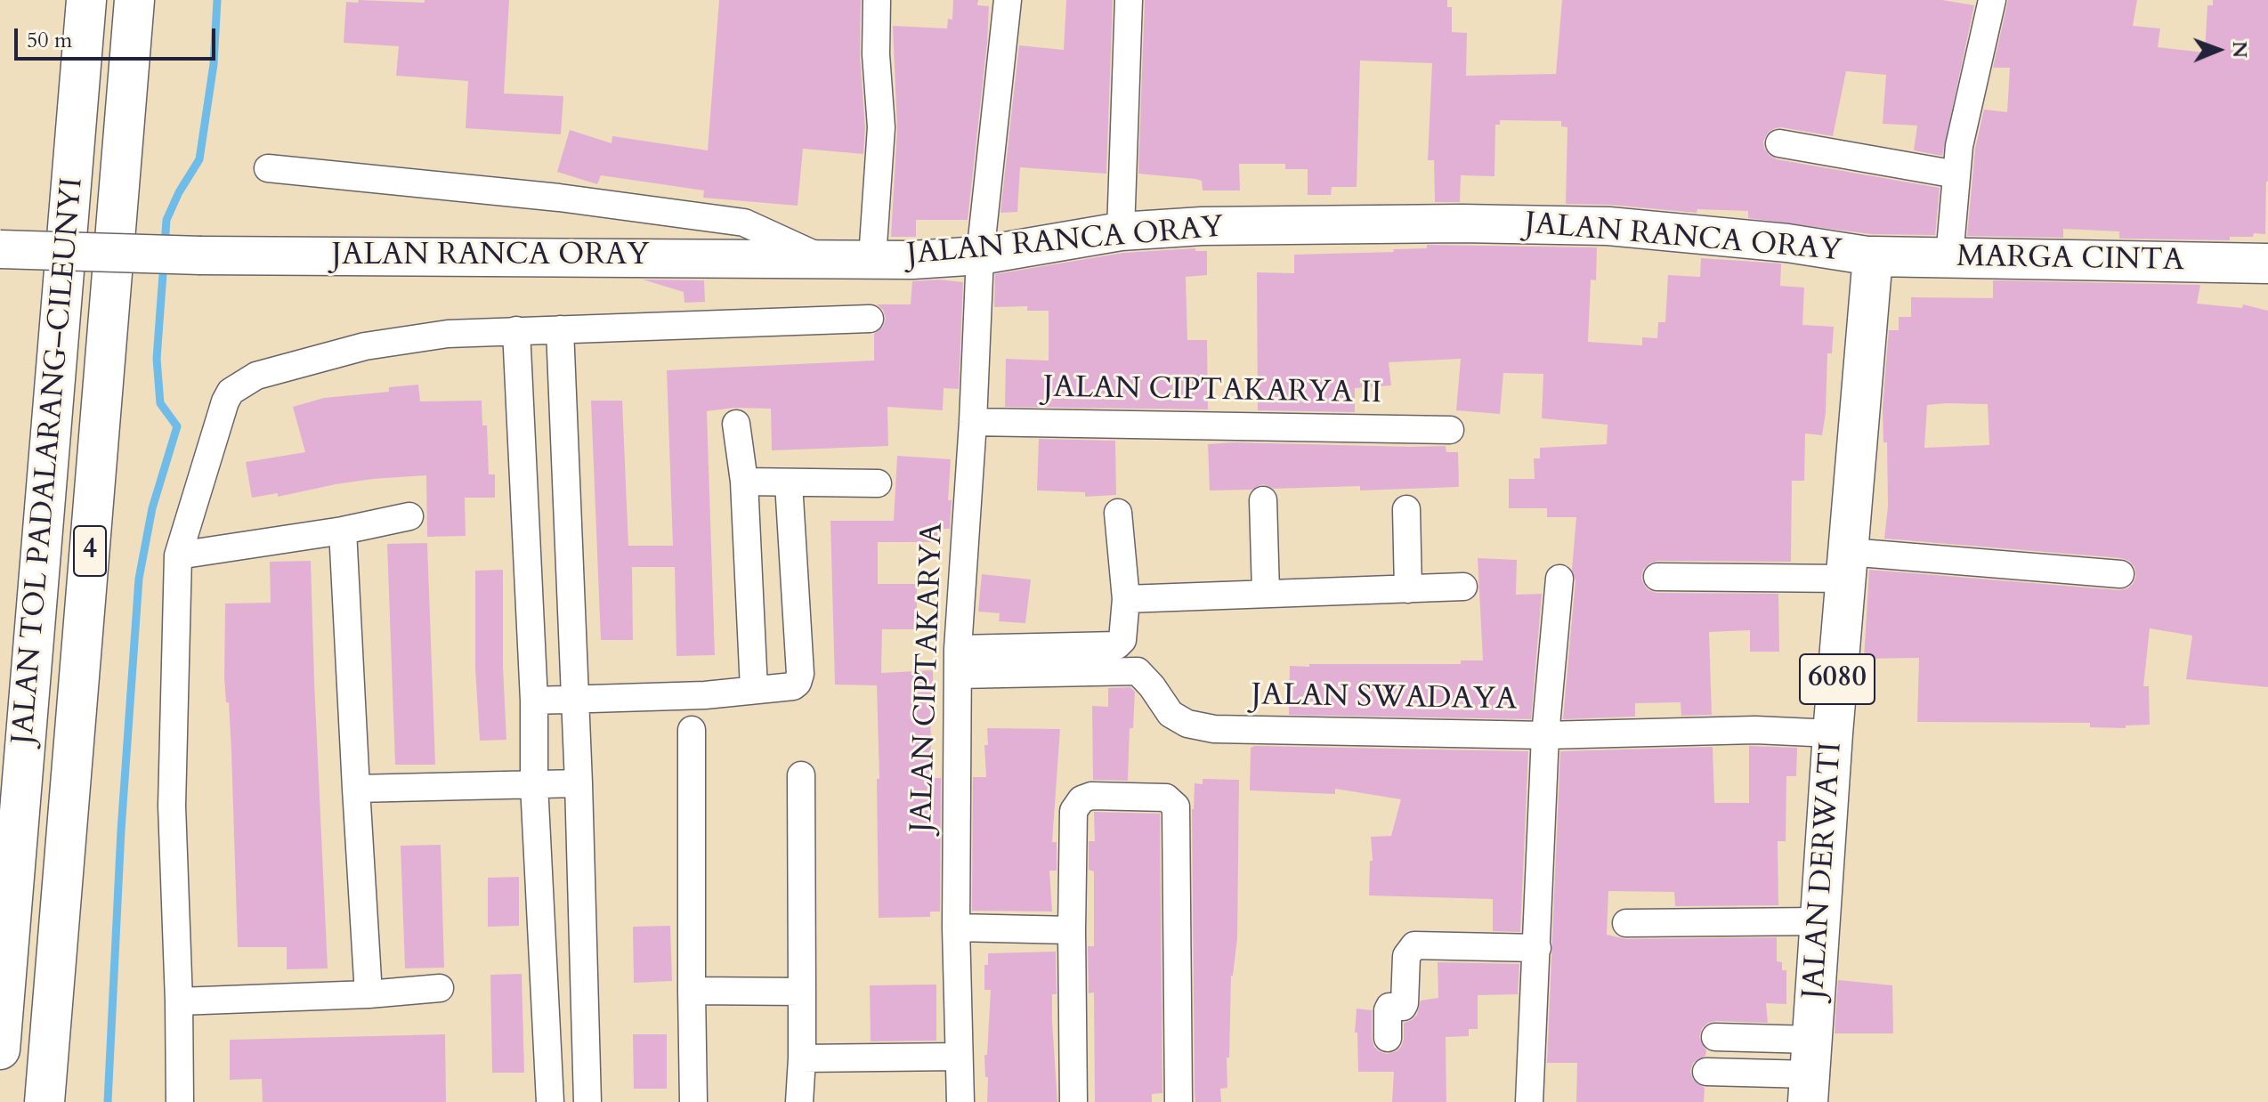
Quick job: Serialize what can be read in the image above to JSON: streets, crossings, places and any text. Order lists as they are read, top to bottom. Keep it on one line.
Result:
{"streets":{"main road":["MARGA CINTA","JALAN TOL PADALARANG–CILEUNYI","4","6080","JALAN DERWATI"],"street":["JALAN RANCA ORAY","JALAN CIPTAKARYA II","JALAN CIPTAKARYA","JALAN SWADAYA"]},"crossings":[["JALAN RANCA ORAY","MARGA CINTA"],["JALAN RANCA ORAY","JALAN CIPTAKARYA"],["JALAN RANCA ORAY","JALAN DERWATI"],["MARGA CINTA","JALAN DERWATI"],["JALAN CIPTAKARYA II","JALAN CIPTAKARYA"],["JALAN CIPTAKARYA","JALAN SWADAYA"],["JALAN SWADAYA","JALAN DERWATI"]],"scale_bar":"50 m","north":"right"}
